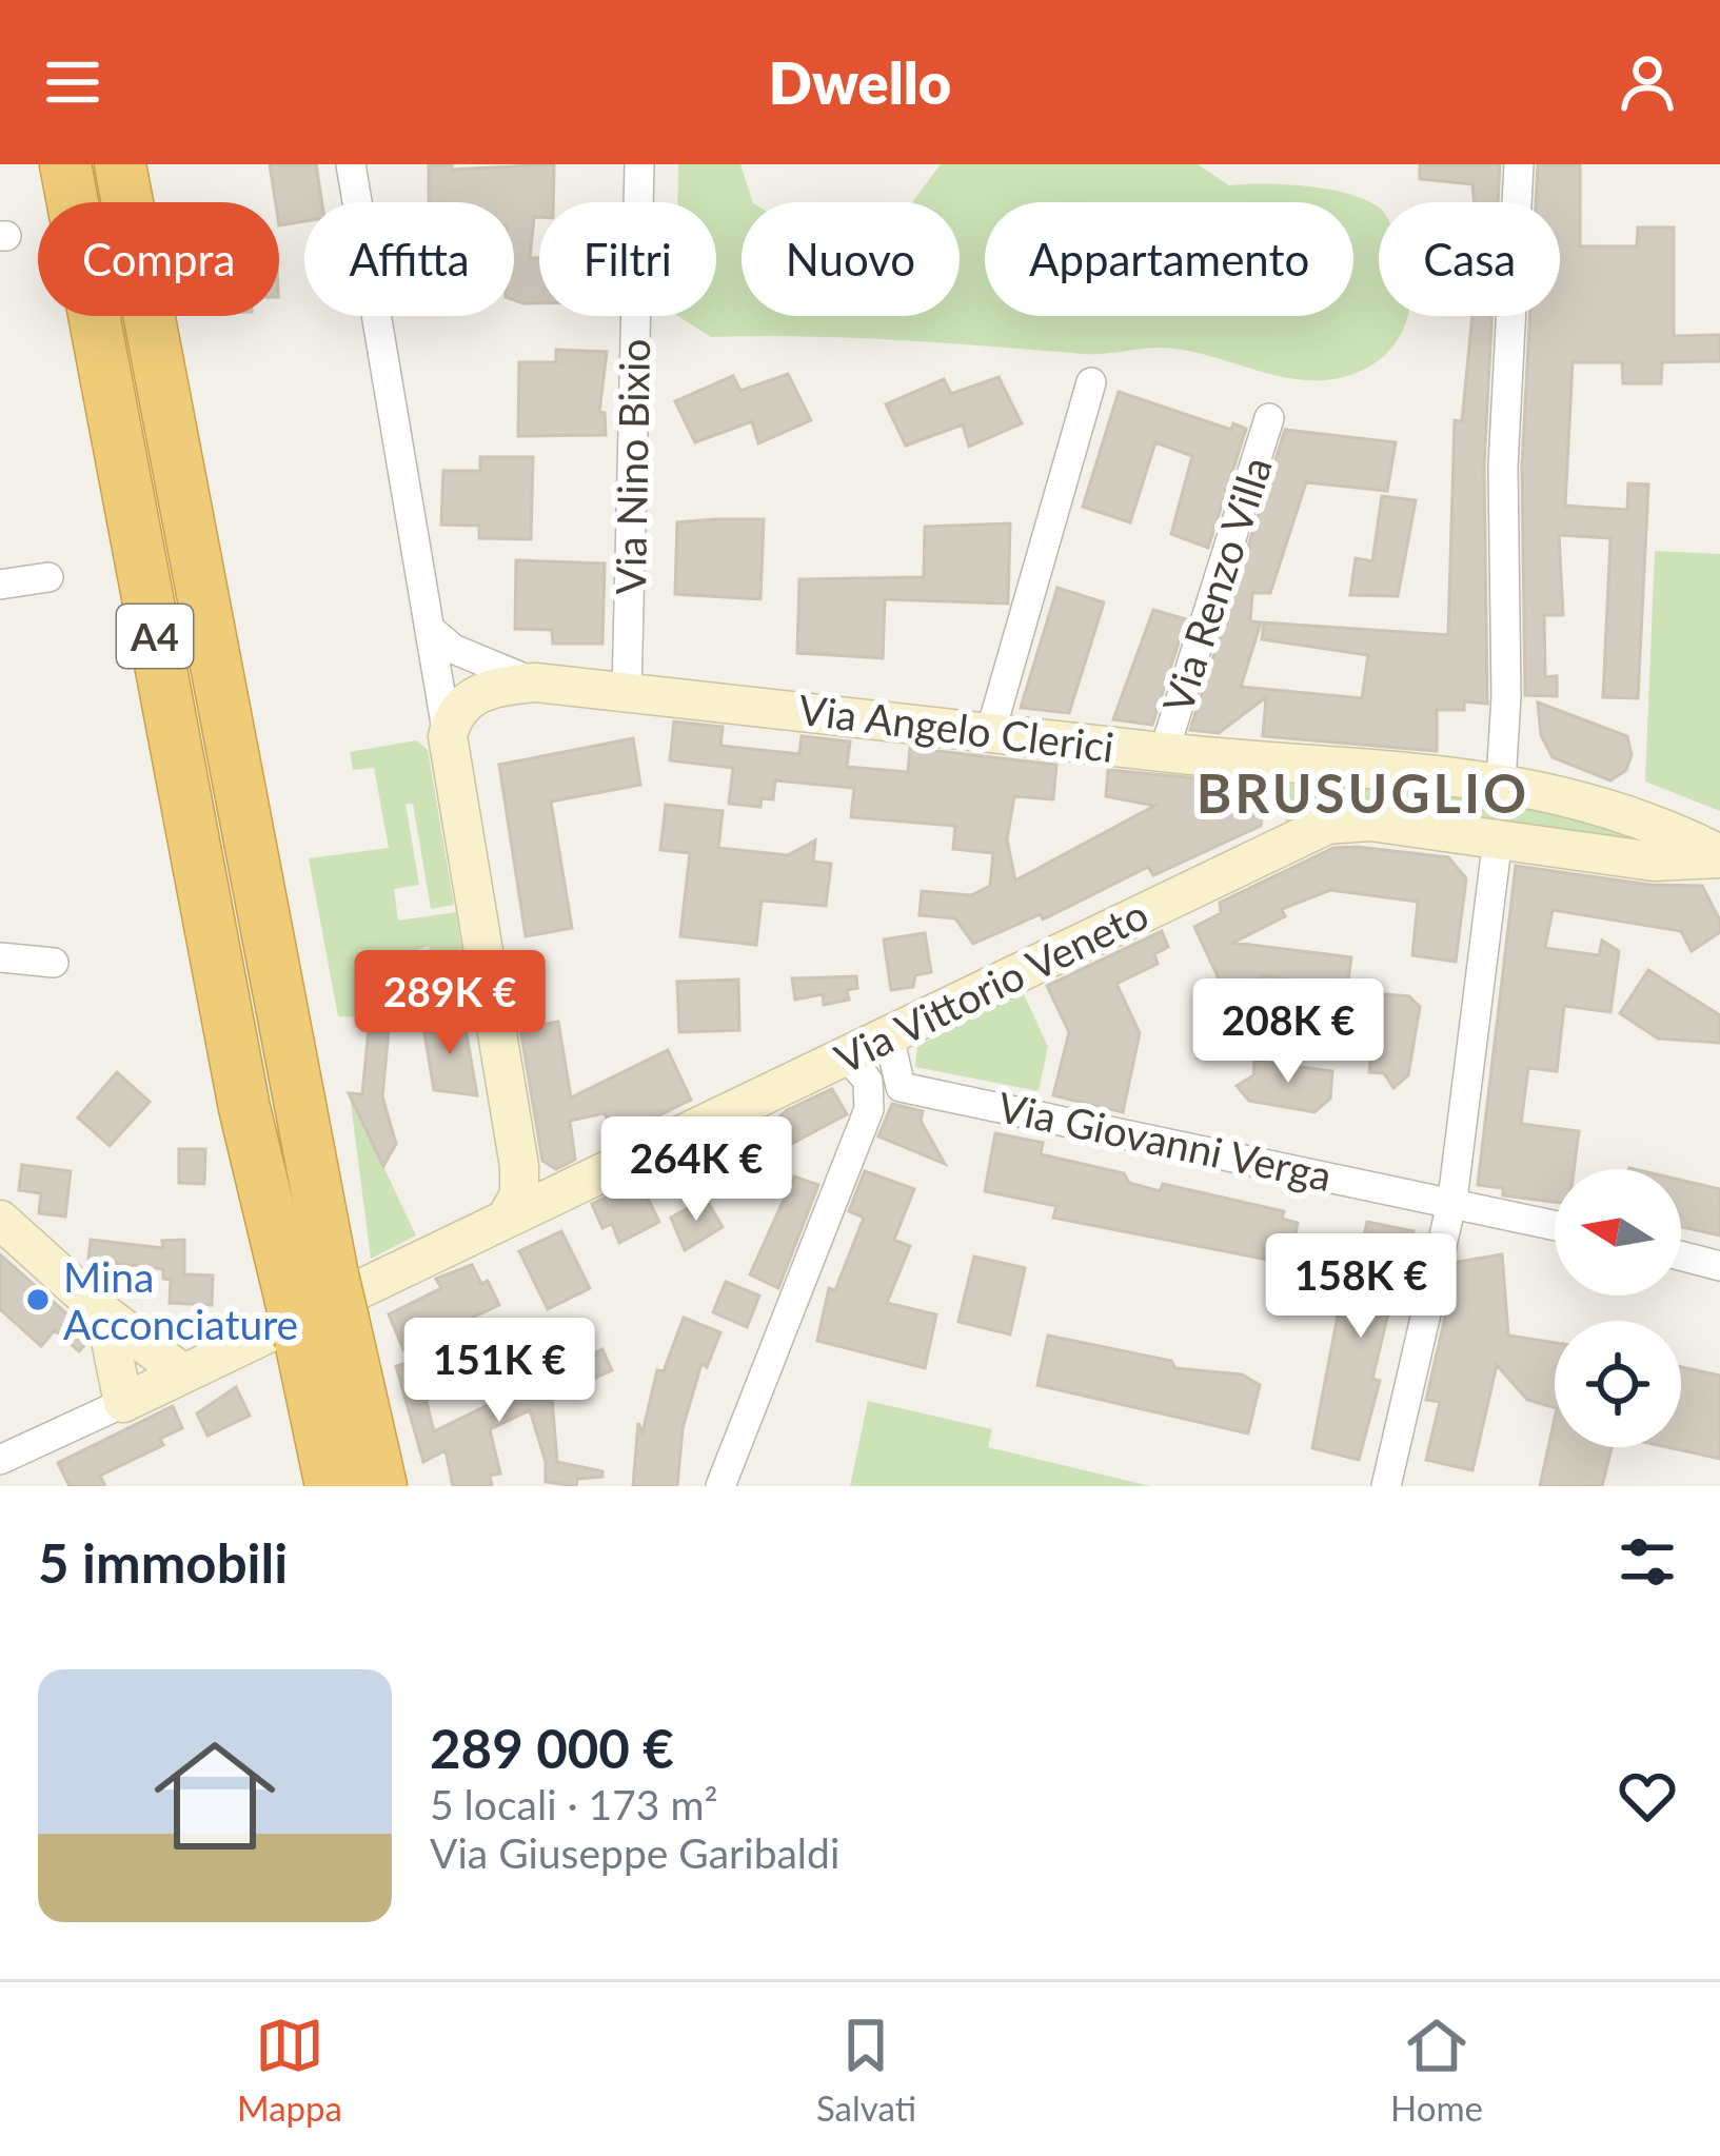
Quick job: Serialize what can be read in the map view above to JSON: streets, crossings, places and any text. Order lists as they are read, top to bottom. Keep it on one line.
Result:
{"streets":{"highway":["A4"],"street":["Via Nino Bixio","Via Renzo Villa","Via Angelo Clerici","Via Vittorio Veneto","Via Giovanni Verga"]},"crossings":[["Via Nino Bixio","Via Angelo Clerici"],["Via Renzo Villa","Via Angelo Clerici"],["Via Angelo Clerici","Via Vittorio Veneto"]],"districts":["BRUSUGLIO"],"places":["Mina Acconciature"],"north":"left","page":{"header":"Dwello","chip":["Compra","Affitta","Filtri","Nuovo","Appartamento","Casa"],"price":["289K €","208K €","264K €","158K €","151K €"],"heading":"5 immobili","list":[{"name":"289 000 €","note":"5 locali · 173 m² · Via Giuseppe Garibaldi"}],"tabs":["Mappa","Salvati","Home"]}}
